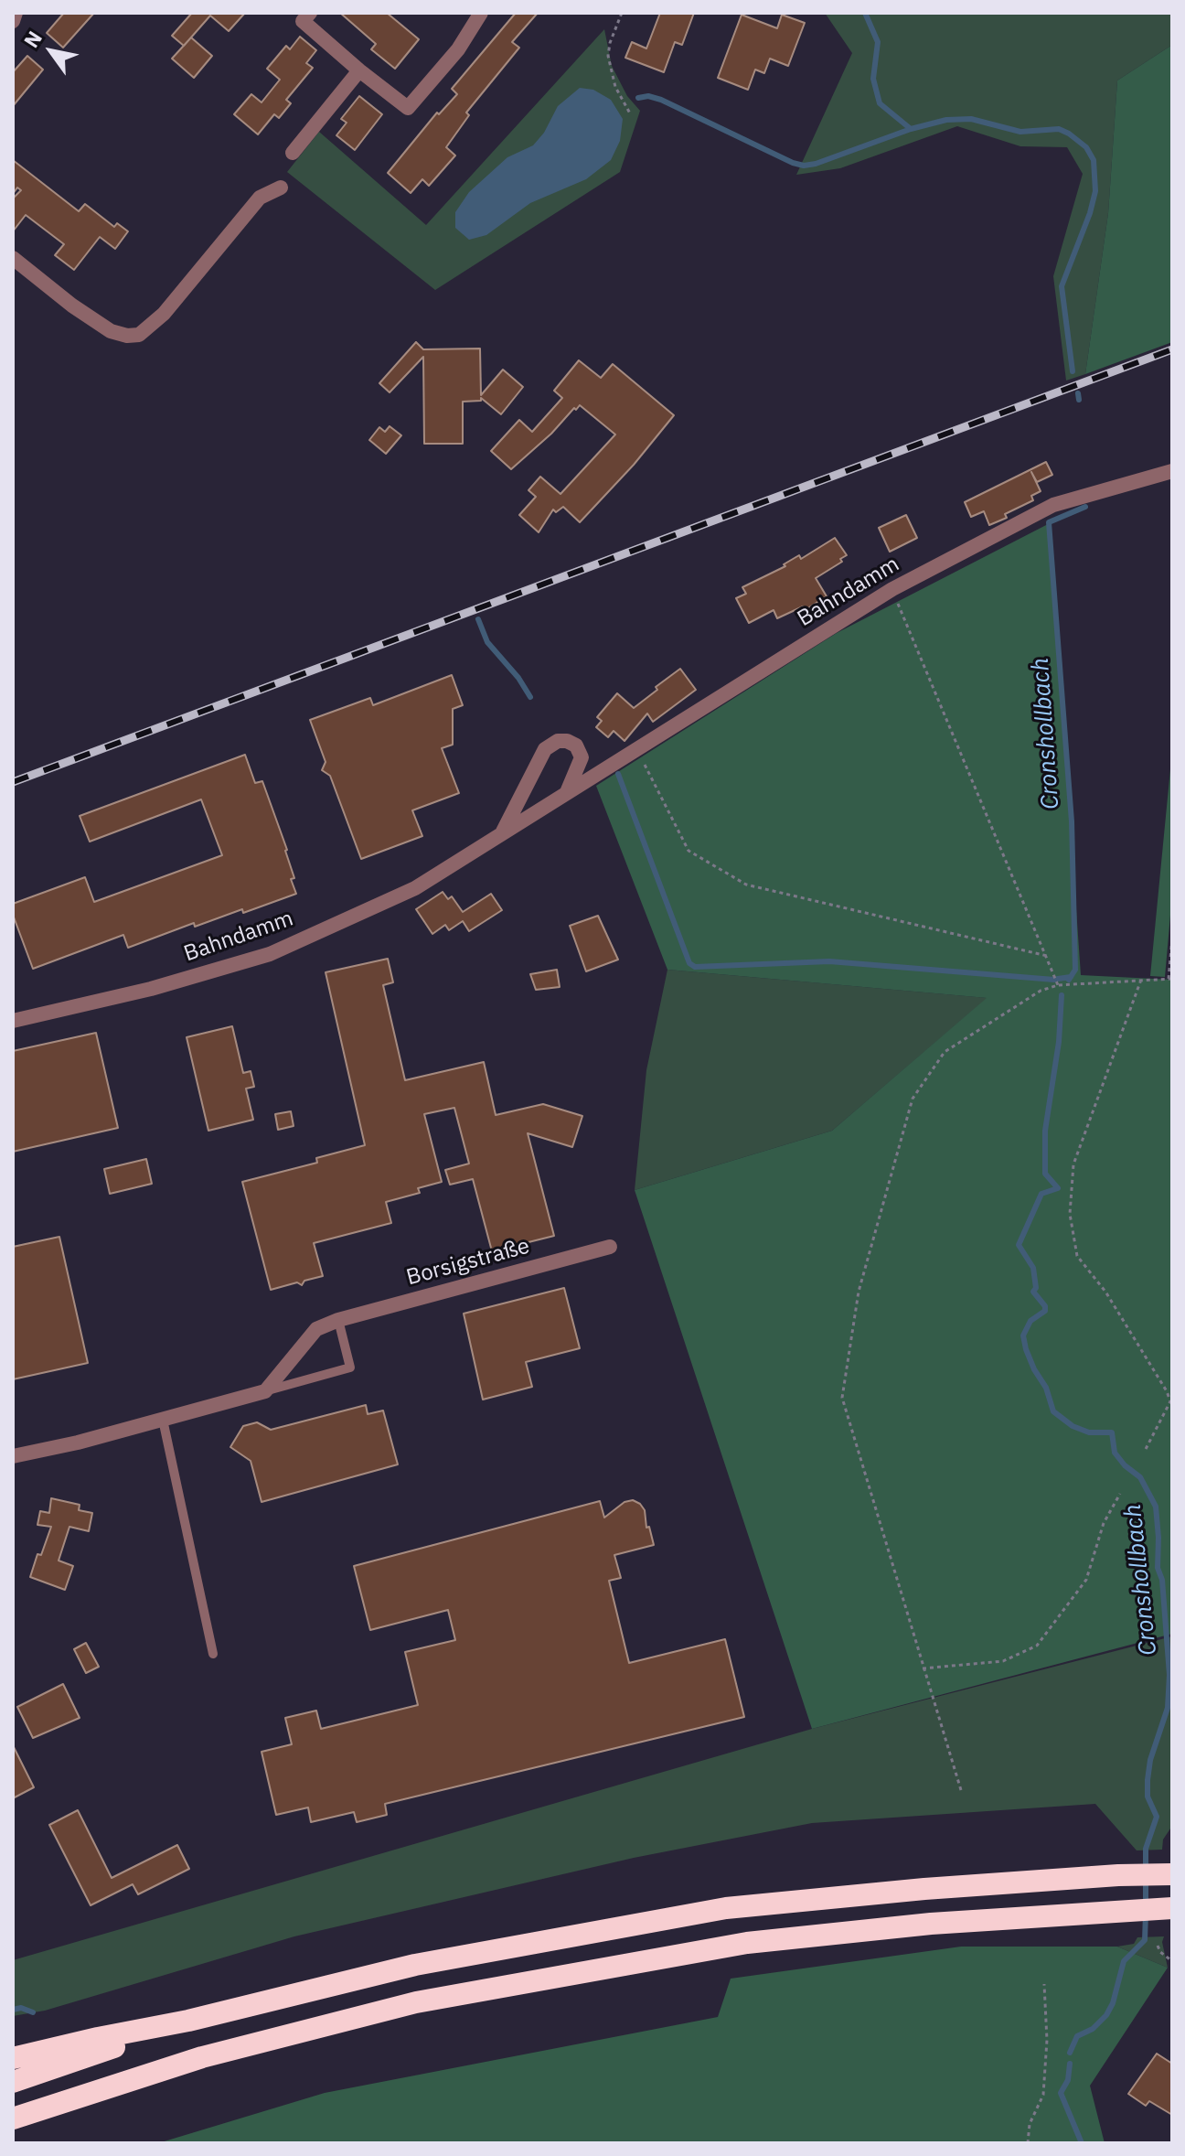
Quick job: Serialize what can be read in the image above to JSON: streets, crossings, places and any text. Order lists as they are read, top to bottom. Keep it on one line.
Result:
{"streets":{"street":["Bahndamm","Borsigstraße"]},"water":["Cronshollbach"],"north":"top left"}
